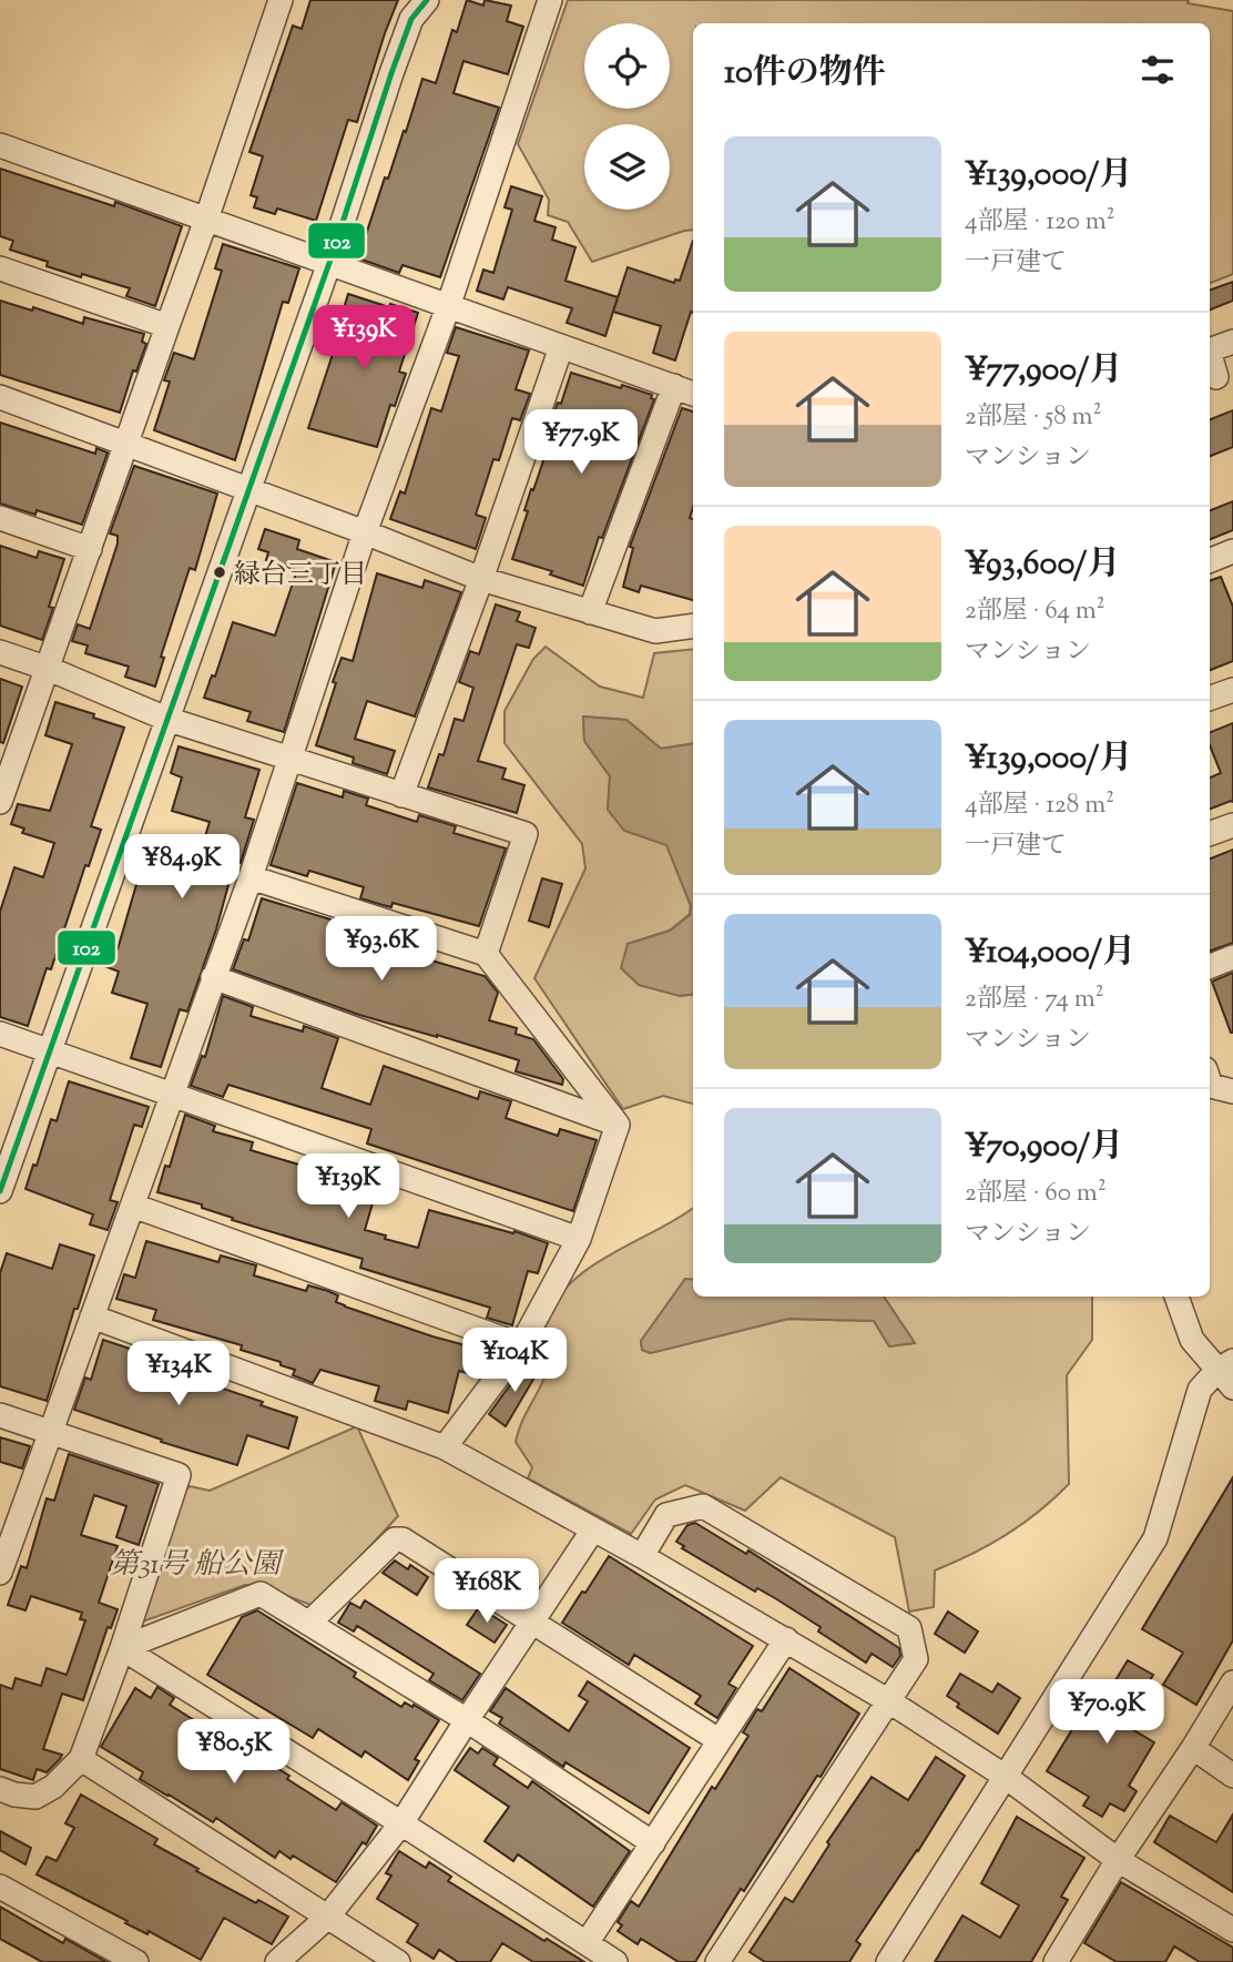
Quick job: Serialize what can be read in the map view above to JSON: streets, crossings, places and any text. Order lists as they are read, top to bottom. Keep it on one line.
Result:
{"parks":["第31号 船公園"],"places":["緑台三丁目"],"lines":["transit line 102"],"page":{"heading":"10件の物件","list":[{"name":"¥139,000/月","note":"4部屋 · 120 m² · 一戸建て"},{"name":"¥77,900/月","note":"2部屋 · 58 m² · マンション"},{"name":"¥93,600/月","note":"2部屋 · 64 m² · マンション"},{"name":"¥139,000/月","note":"4部屋 · 128 m² · 一戸建て"},{"name":"¥104,000/月","note":"2部屋 · 74 m² · マンション"},{"name":"¥70,900/月","note":"2部屋 · 60 m² · マンション"}],"price":["¥139K","¥77.9K","¥84.9K","¥93.6K","¥139K","¥104K","¥134K","¥168K","¥70.9K","¥80.5K"]}}
